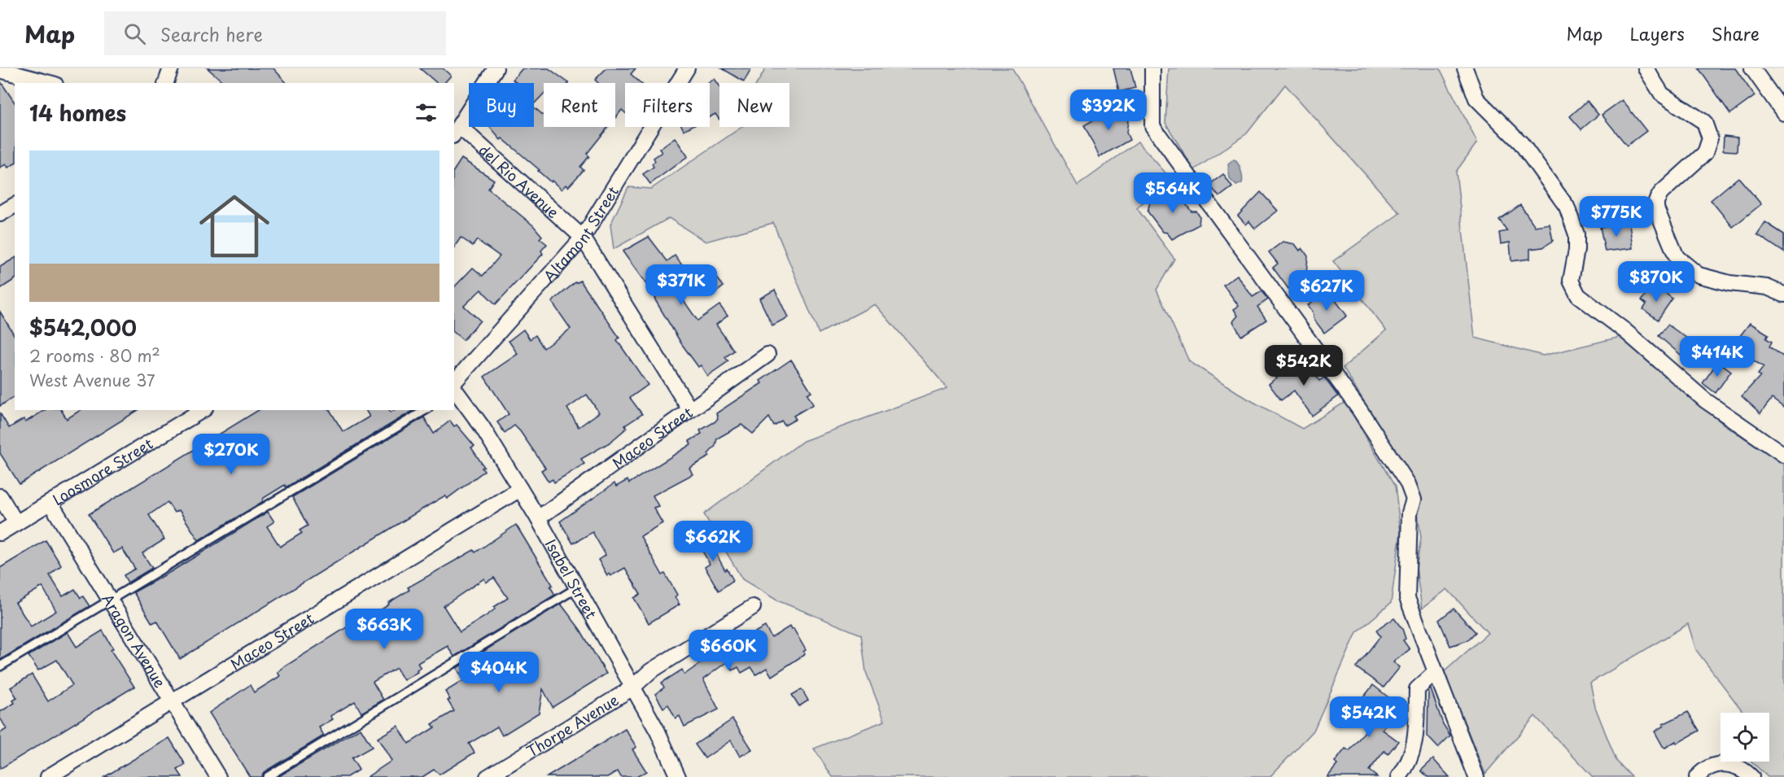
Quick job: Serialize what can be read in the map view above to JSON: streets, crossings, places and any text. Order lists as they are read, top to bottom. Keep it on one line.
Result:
{"streets":{"street":["del Rio Avenue","Altamont Street","Maceo Street","Loosmore Street","Isabel Street","Aragon Avenue","Thorpe Avenue"]},"crossings":[["del Rio Avenue","Altamont Street"],["del Rio Avenue","Maceo Street"],["Altamont Street","Isabel Street"],["Maceo Street","Isabel Street"],["Maceo Street","Aragon Avenue"],["Loosmore Street","Aragon Avenue"],["Isabel Street","Thorpe Avenue"]],"page":{"header":"Map","search":"Search here","nav":["Map","Layers","Share"],"chip":["Buy","Rent","Filters","New"],"heading":"14 homes","price":["$392K","$564K","$775K","$870K","$371K","$627K","$414K","$542K","$270K","$662K","$663K","$660K","$404K","$542K"],"list":[{"name":"$542,000","note":"2 rooms · 80 m² · West Avenue 37"}]}}
